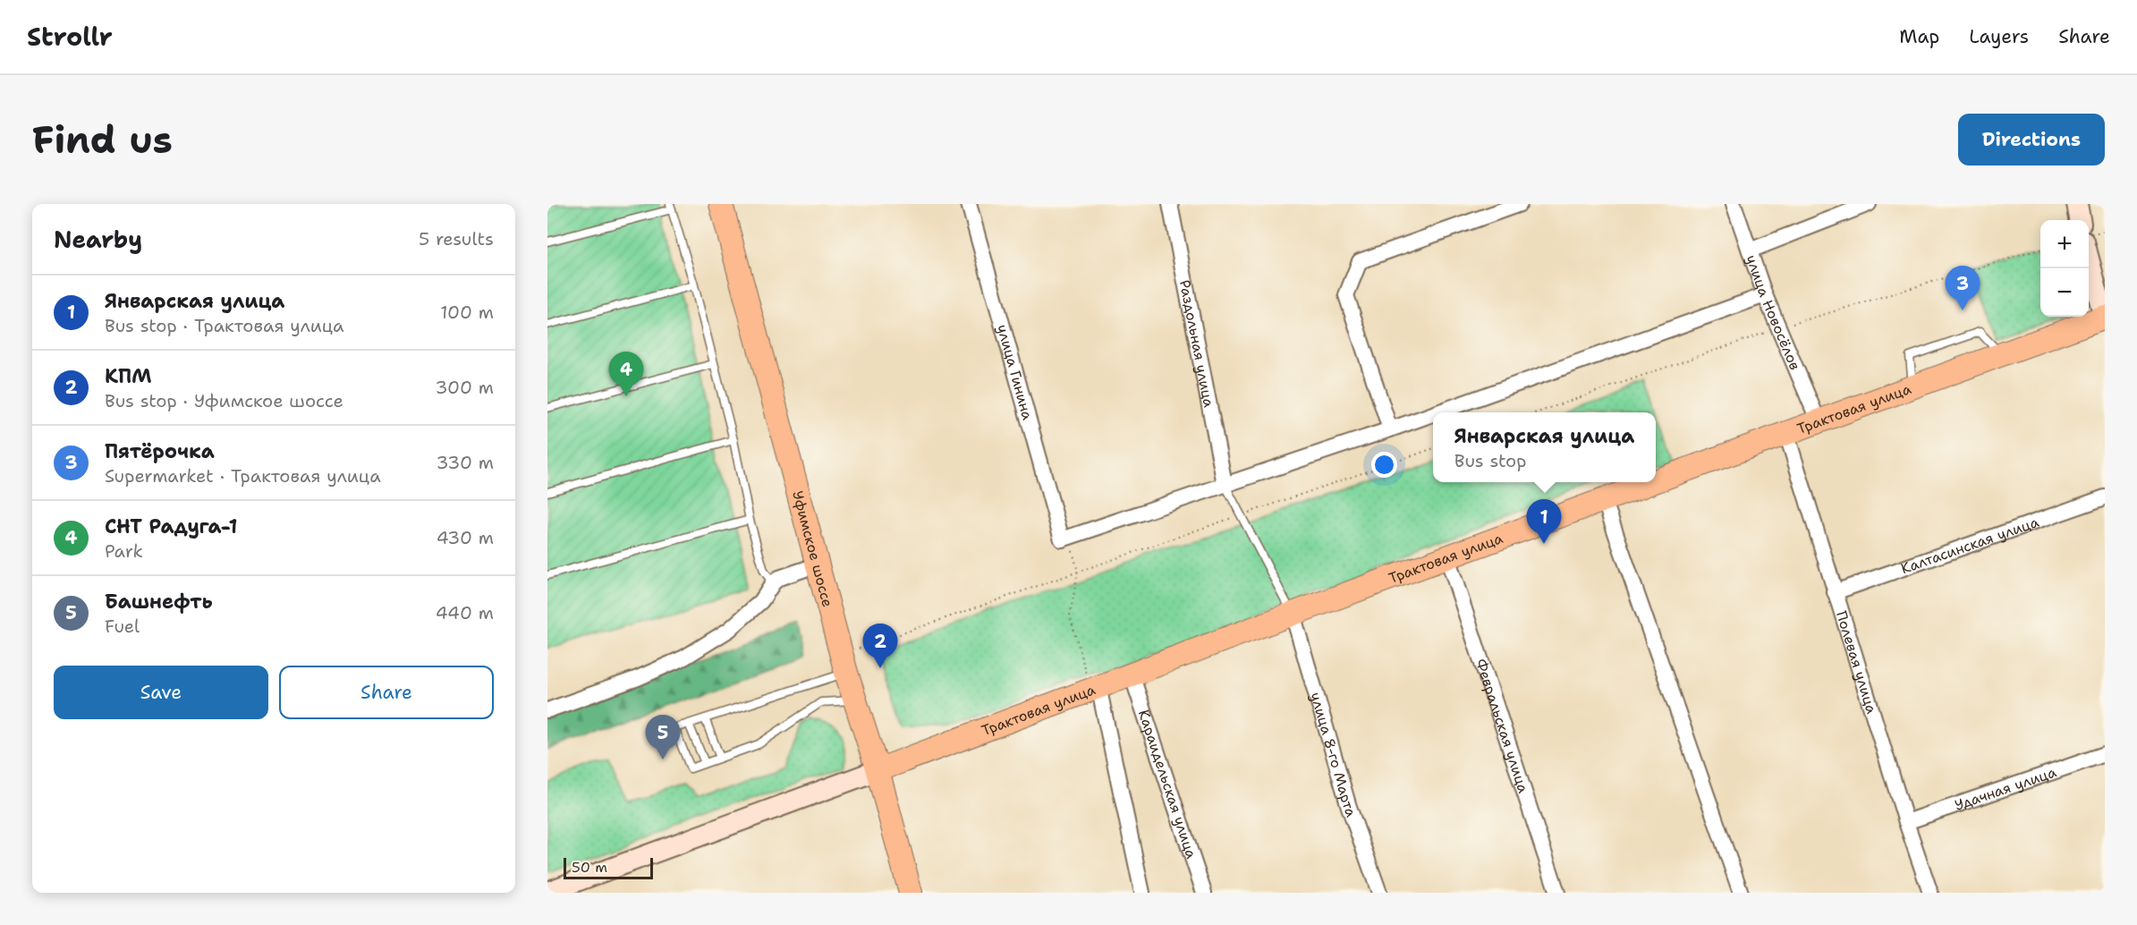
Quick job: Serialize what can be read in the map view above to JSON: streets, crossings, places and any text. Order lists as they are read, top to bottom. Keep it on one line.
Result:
{"streets":{"main road":["Трактовая улица","Уфимское шоссе"],"street":["улица Новосёлов","Раздольная улица","улица Гинина","Калтасинская улица","Полевая улица","Февральская улица","улица 8-го Марта","Караидельская улица","Удачная улица"]},"crossings":[["улица Новосёлов","Трактовая улица"],["Трактовая улица","Уфимское шоссе"],["Трактовая улица","Полевая улица"],["Трактовая улица","Февральская улица"],["Трактовая улица","улица 8-го Марта"],["Трактовая улица","Караидельская улица"],["Калтасинская улица","Полевая улица"],["Полевая улица","Удачная улица"]],"scale_bar":"50 m","page":{"header":"Strollr","nav":["Map","Layers","Share"],"buttons":["Directions",["Save","Share"]],"title":"Find us","heading":["Nearby","5 results"],"map_buttons":["+","−"],"pins":["3","4","1","2","5"],"list":[{"mark":"1","name":"Январская улица","note":"Bus stop · Трактовая улица","value":"100 m"},{"mark":"2","name":"КПМ","note":"Bus stop · Уфимское шоссе","value":"300 m"},{"mark":"3","name":"Пятёрочка","note":"Supermarket · Трактовая улица","value":"330 m"},{"mark":"4","name":"СНТ Радуга-1","note":"Park","value":"430 m"},{"mark":"5","name":"Башнефть","note":"Fuel","value":"440 m"}],"popup":["Январская улица","Bus stop"],"scale":"50 m"}}
